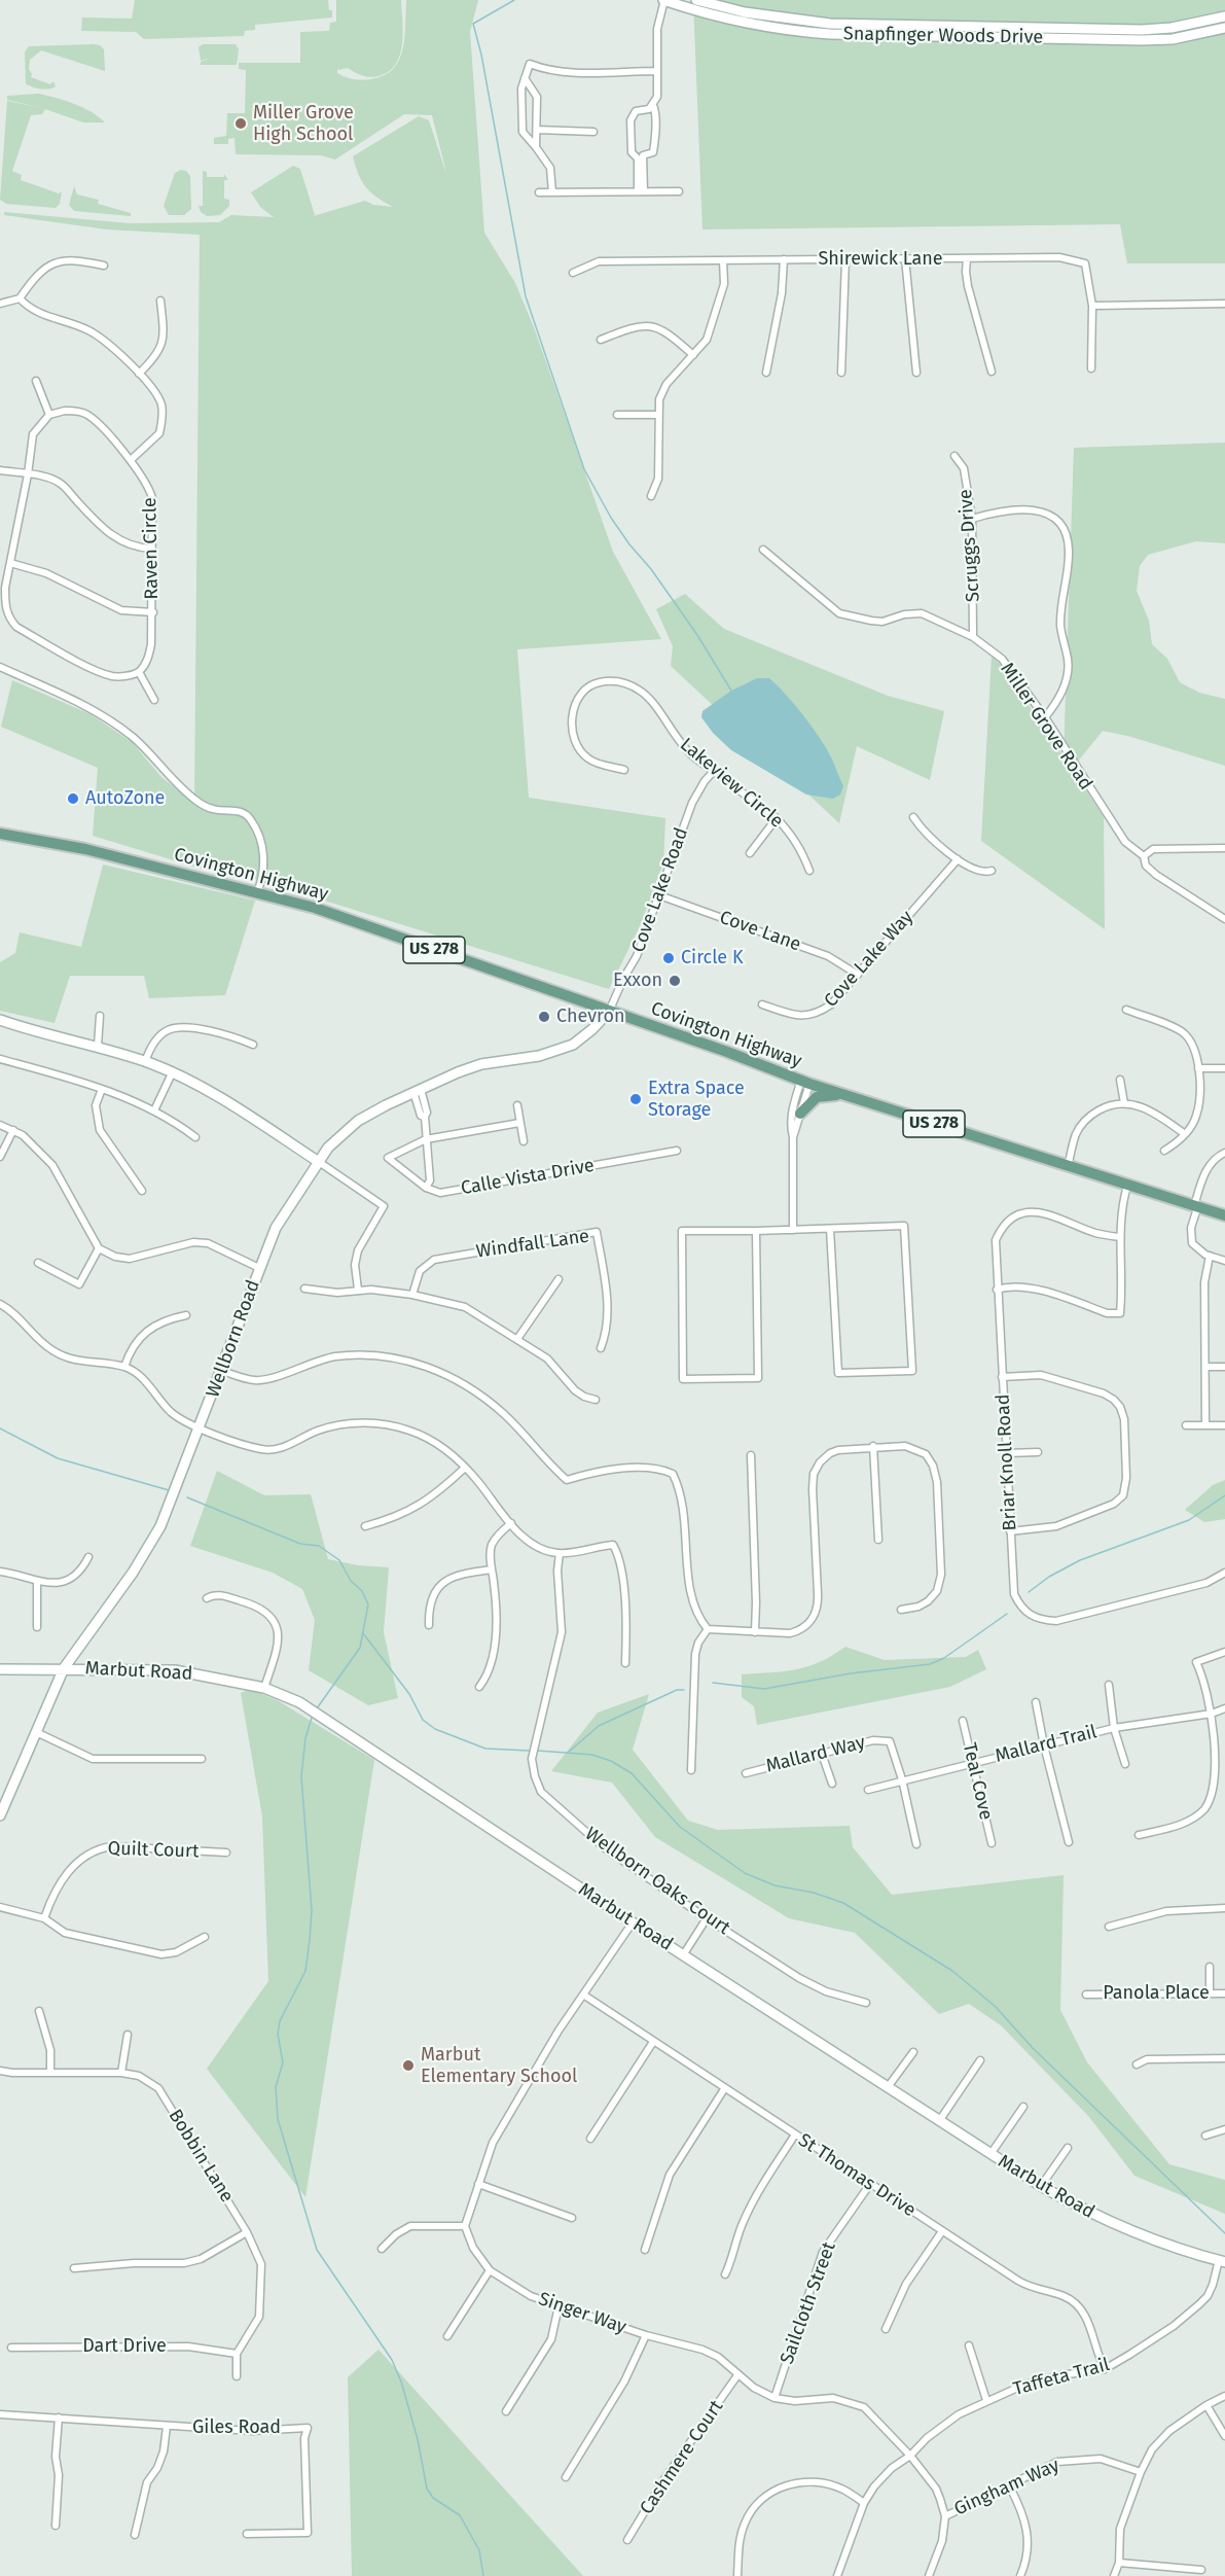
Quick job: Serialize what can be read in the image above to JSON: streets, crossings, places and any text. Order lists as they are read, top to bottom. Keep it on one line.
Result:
{"streets":{"main road":["Covington Highway","US 278"],"street":["Snapfinger Woods Drive","Shirewick Lane","Scruggs Drive","Raven Circle","Miller Grove Road","Lakeview Circle","Cove Lake Road","Cove Lane","Cove Lake Way","Calle Vista Drive","Windfall Lane","Wellborn Road","Briar Knoll Road","Marbut Road","Mallard Trail","Mallard Way","Teal Cove","Quilt Court","Wellborn Oaks Court","Panola Place","Bobbin Lane","St Thomas Drive","Sailcloth Street","Singer Way","Dart Drive","Taffeta Trail","Giles Road","Cashmere Court","Gingham Way"]},"crossings":[["Scruggs Drive","Miller Grove Road"],["Lakeview Circle","Cove Lake Road"],["Covington Highway","Cove Lake Road"],["Covington Highway","Wellborn Road"],["Cove Lake Road","Cove Lane"],["Cove Lake Road","Wellborn Road"],["Cove Lane","Cove Lake Way"],["Wellborn Road","Marbut Road"],["Marbut Road","Taffeta Trail"],["Mallard Trail","Mallard Way"],["Mallard Trail","Teal Cove"],["Bobbin Lane","Dart Drive"],["St Thomas Drive","Sailcloth Street"],["St Thomas Drive","Taffeta Trail"],["Sailcloth Street","Singer Way"],["Singer Way","Taffeta Trail"],["Singer Way","Cashmere Court"],["Singer Way","Gingham Way"]],"places":["Miller Grove High School","AutoZone","Circle K","Exxon","Chevron","Extra Space Storage","Marbut Elementary School"]}
